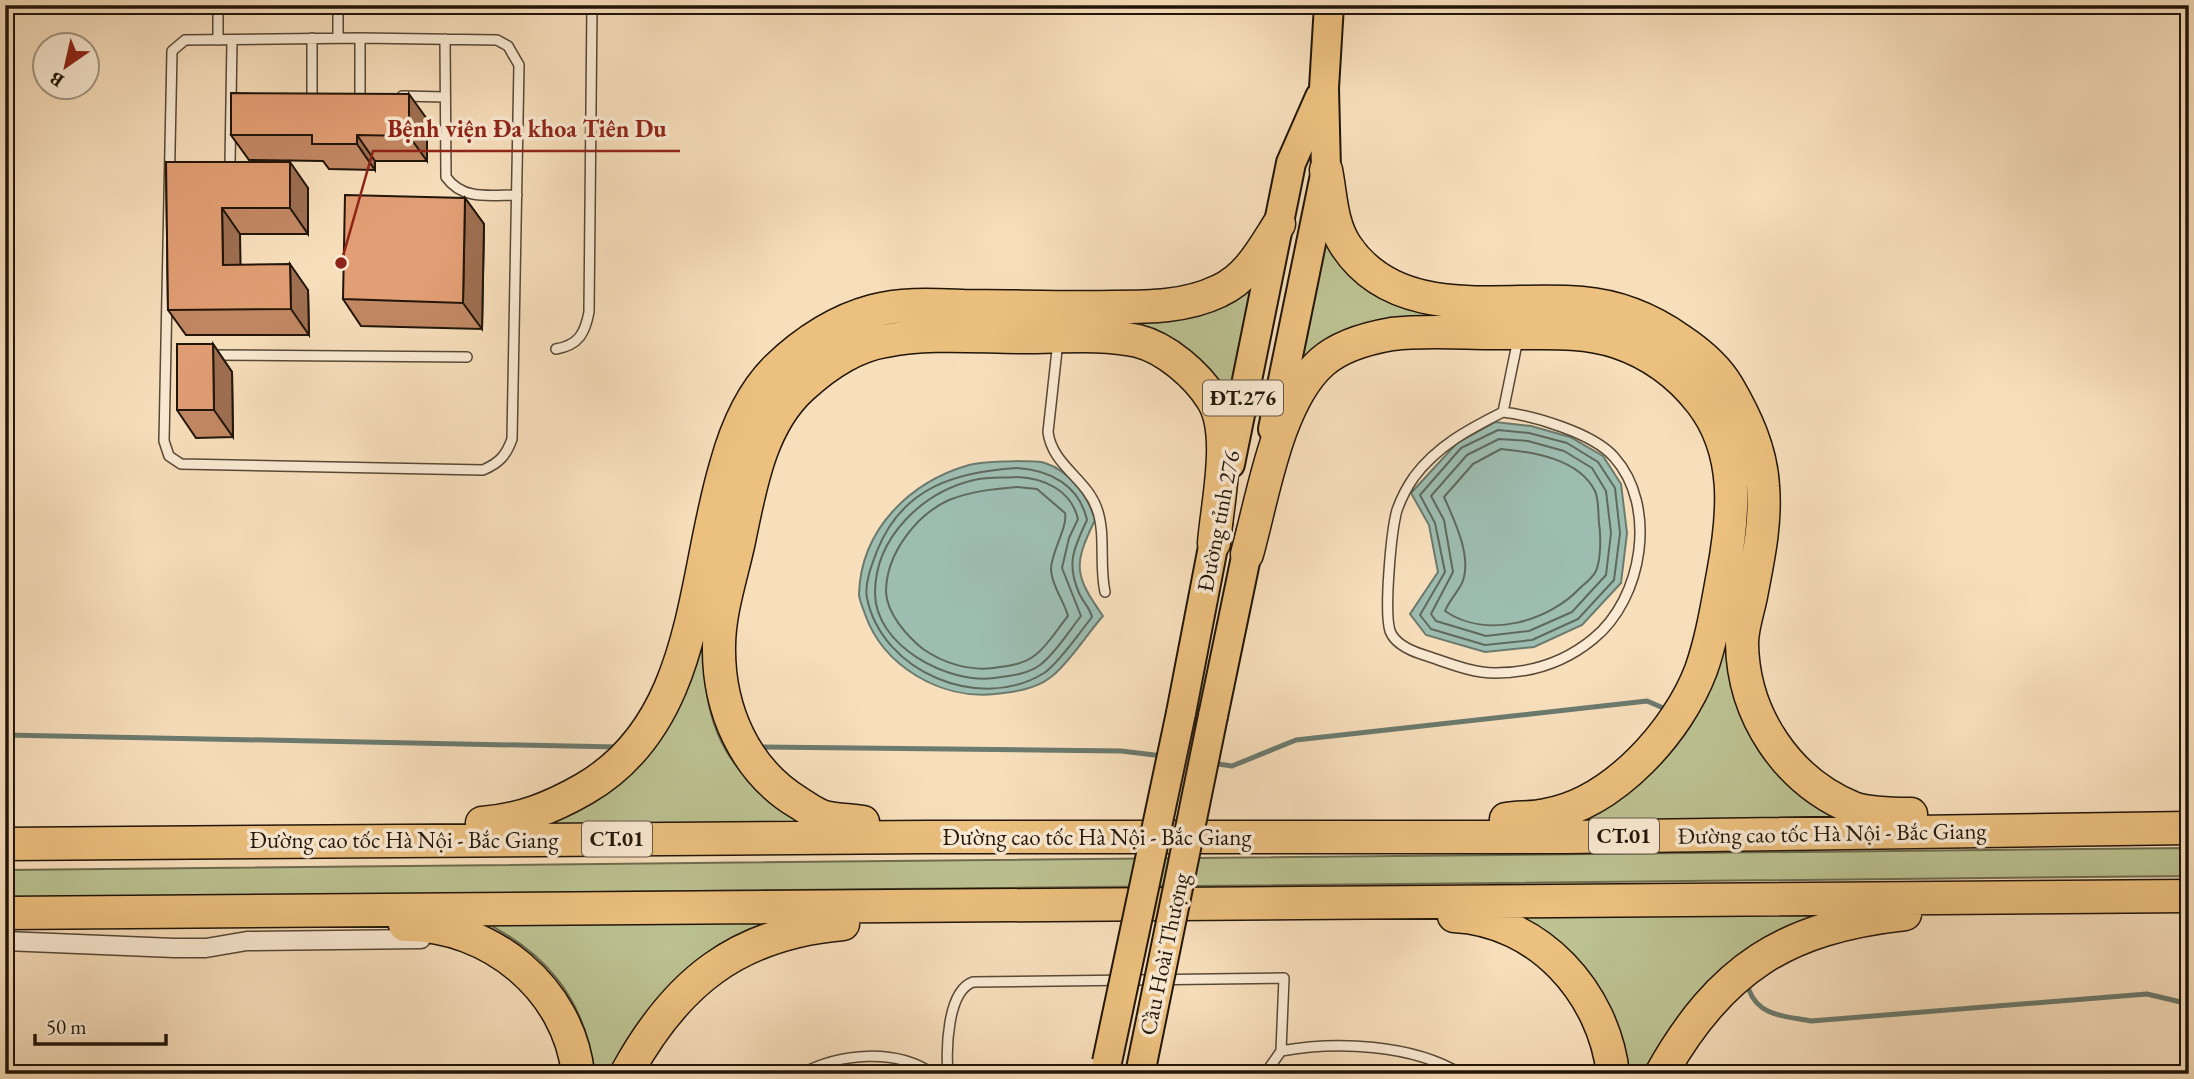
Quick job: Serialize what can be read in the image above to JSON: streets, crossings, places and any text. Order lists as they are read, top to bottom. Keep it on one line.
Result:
{"streets":{"highway":["Đường cao tốc Hà Nội - Bắc Giang","CT.01"],"main road":["ĐT.276","Đường tỉnh 276","Cầu Hoài Thượng"]},"crossings":[["Đường tỉnh 276","Cầu Hoài Thượng"]],"places":["Bệnh viện Đa khoa Tiên Du"],"scale_bar":"50 m","north":"bottom left"}
